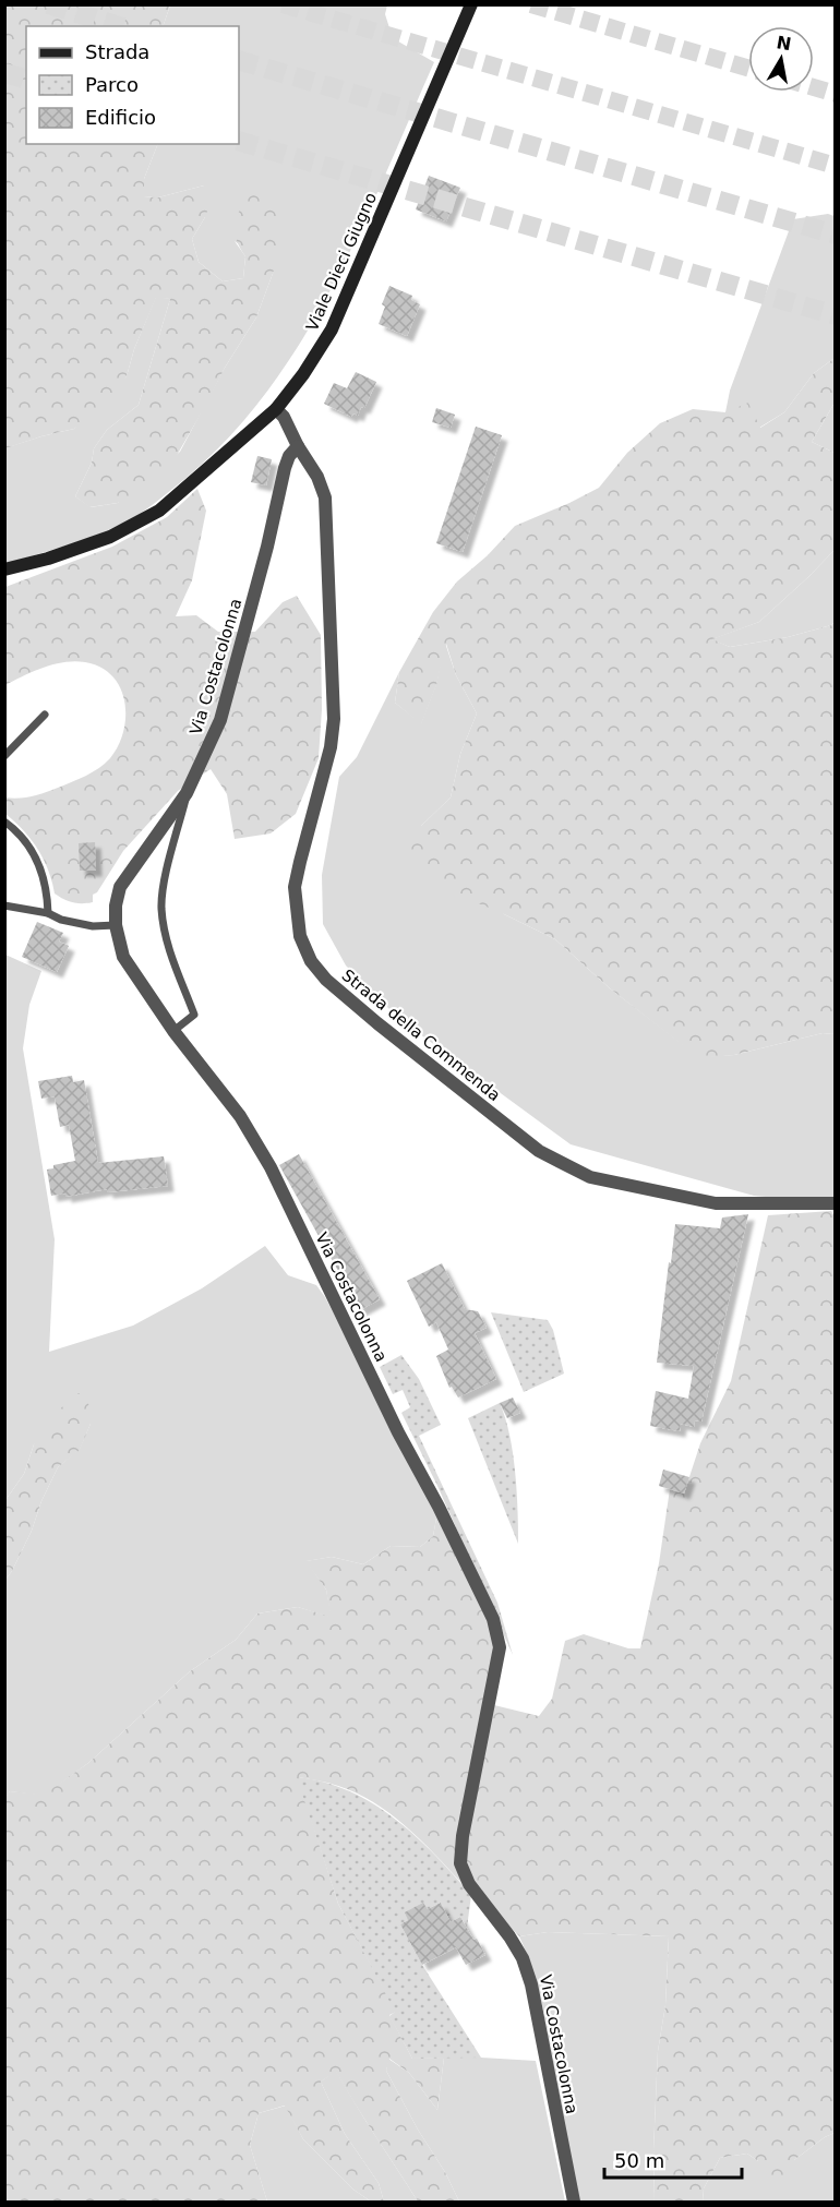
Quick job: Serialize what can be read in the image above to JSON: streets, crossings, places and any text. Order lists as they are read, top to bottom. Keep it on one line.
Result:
{"streets":{"main road":["Viale Dieci Giugno"],"street":["Via Costacolonna","Strada della Commenda"]},"crossings":[["Viale Dieci Giugno","Strada della Commenda"],["Via Costacolonna","Strada della Commenda"]],"legend":["Strada","Parco","Edificio"],"scale_bar":"50 m","north":"top"}
